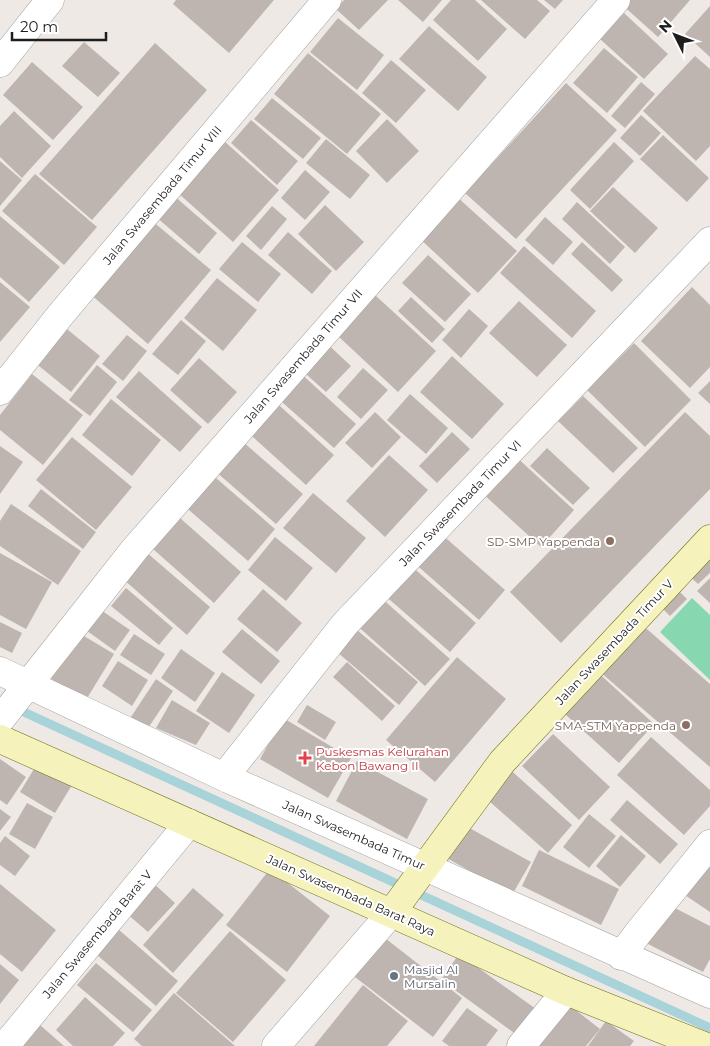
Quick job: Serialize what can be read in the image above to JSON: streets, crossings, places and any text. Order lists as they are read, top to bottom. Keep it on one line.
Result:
{"streets":{"street":["Jalan Swasembada Timur VIII","Jalan Swasembada Timur VII","Jalan Swasembada Timur VI","Jalan Swasembada Timur V","Jalan Swasembada Timur","Jalan Swasembada Barat Raya","Jalan Swasembada Barat V"]},"crossings":[["Jalan Swasembada Timur VII","Jalan Swasembada Timur"],["Jalan Swasembada Timur VI","Jalan Swasembada Timur"],["Jalan Swasembada Timur V","Jalan Swasembada Timur"],["Jalan Swasembada Timur V","Jalan Swasembada Barat Raya"],["Jalan Swasembada Barat Raya","Jalan Swasembada Barat V"]],"places":{"other":["SD-SMP Yappenda","SMA-STM Yappenda","Masjid Al Mursalin"],"health":["Puskesmas Kelurahan Kebon Bawang II"]},"scale_bar":"20 m","north":"top left"}
